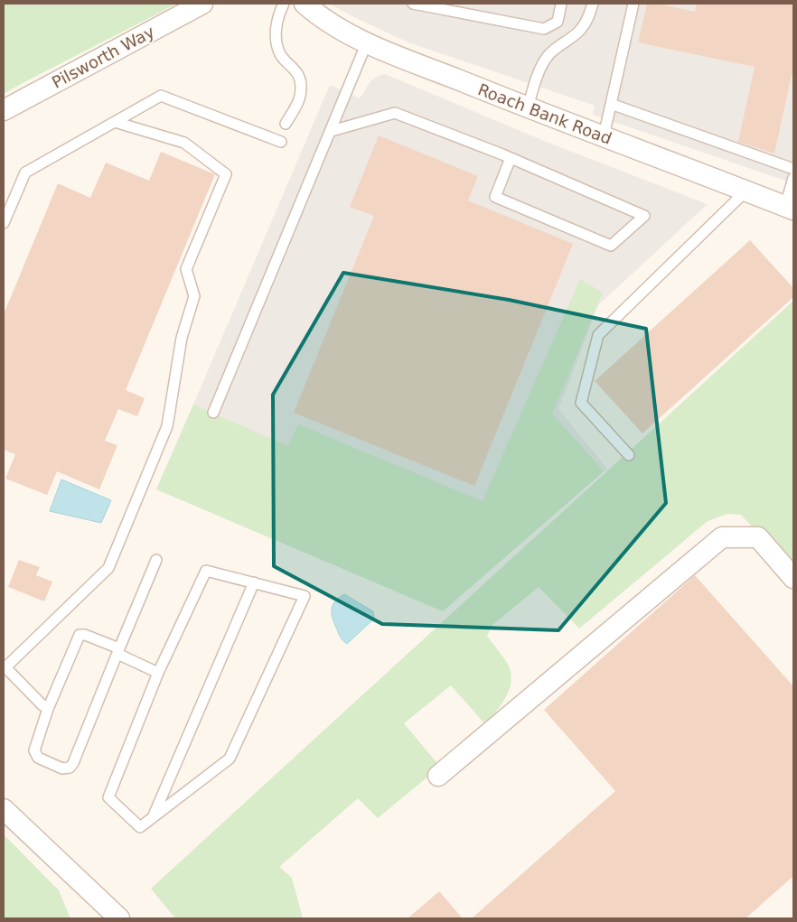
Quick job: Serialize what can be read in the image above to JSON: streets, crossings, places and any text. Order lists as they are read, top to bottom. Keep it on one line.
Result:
{"streets":{"street":["Pilsworth Way","Roach Bank Road"]}}
